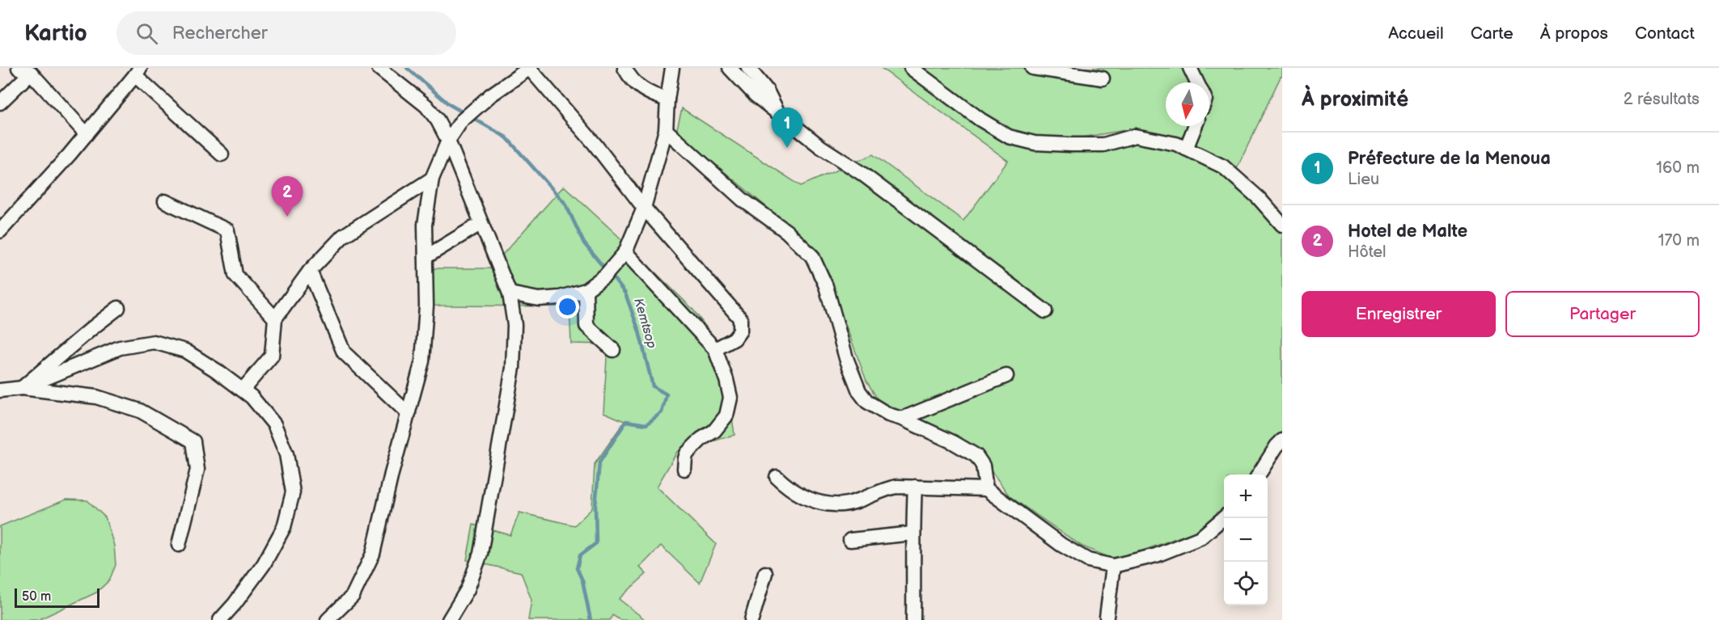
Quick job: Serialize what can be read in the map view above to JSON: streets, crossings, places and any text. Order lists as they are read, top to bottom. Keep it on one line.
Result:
{"water":["Kemtsop"],"scale_bar":"50 m","north":"bottom","page":{"header":"Kartio","search":"Rechercher","nav":["Accueil","Carte","À propos","Contact"],"heading":["À proximité","2 résultats"],"pins":["1","2"],"list":[{"mark":"1","name":"Préfecture de la Menoua","note":"Lieu","value":"160 m"},{"mark":"2","name":"Hotel de Malte","note":"Hôtel","value":"170 m"}],"buttons":["Enregistrer","Partager"],"map_buttons":["+","−"],"scale":"50 m"}}
